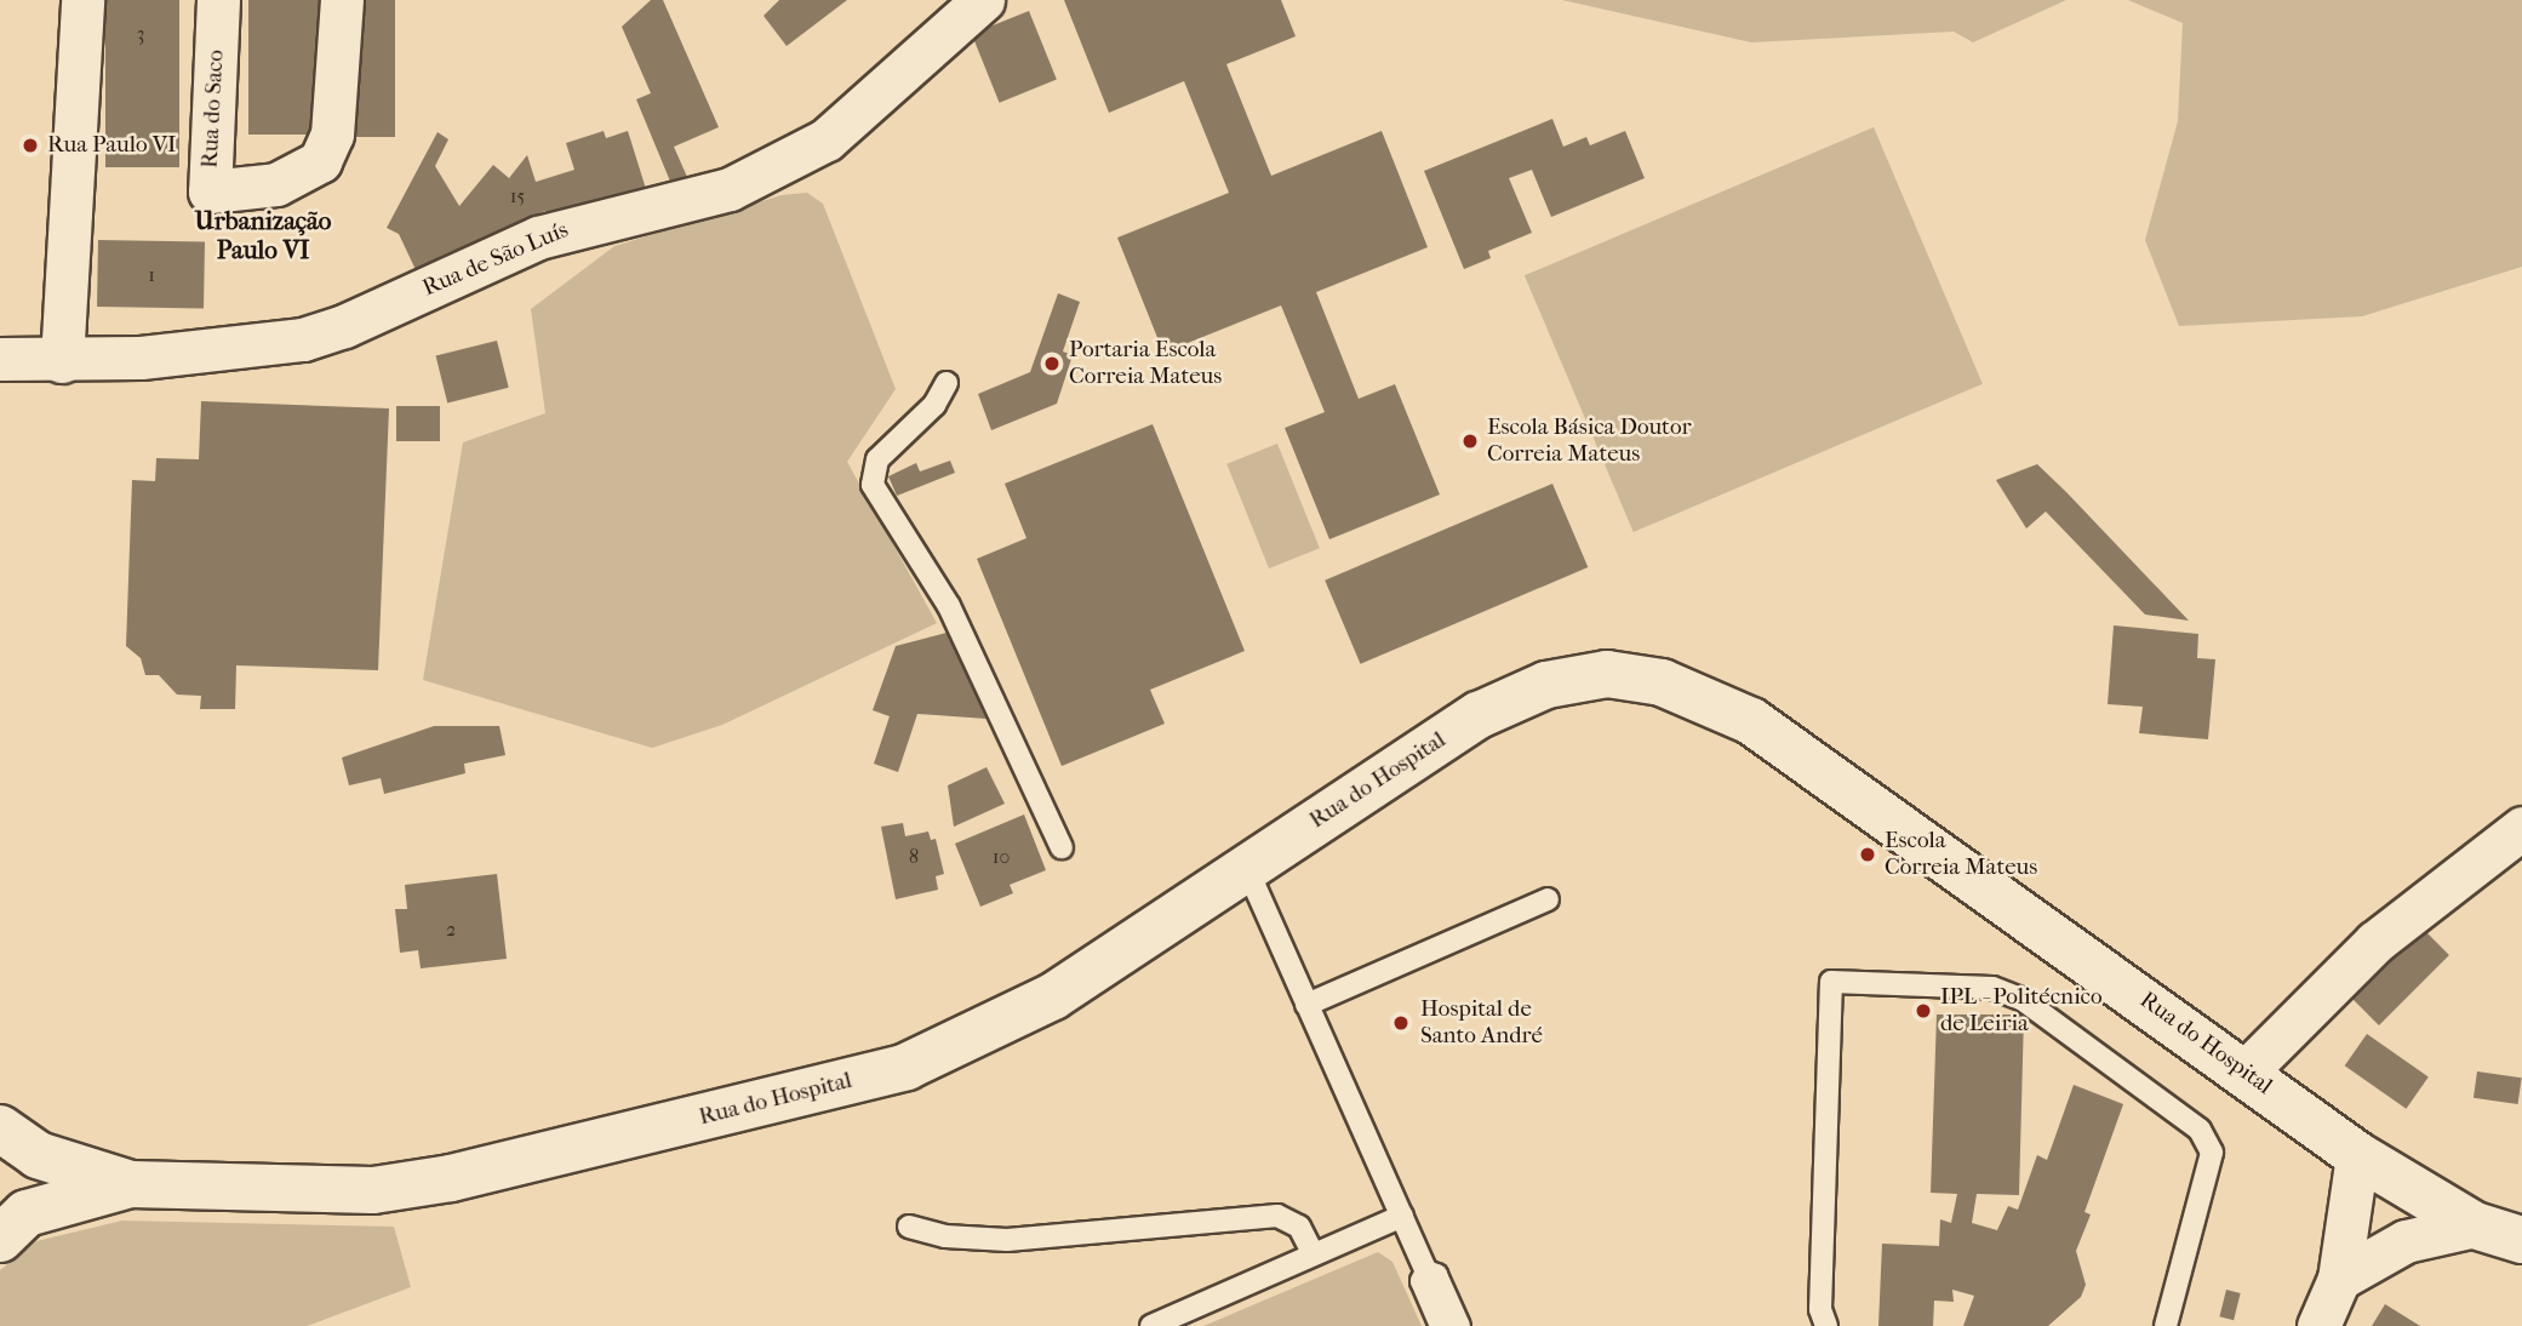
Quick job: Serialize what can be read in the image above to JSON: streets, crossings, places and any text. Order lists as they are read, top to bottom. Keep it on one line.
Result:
{"streets":{"main road":["Rua do Hospital"],"street":["Rua do Saco","Rua de São Luís"]},"districts":["Urbanização Paulo VI"],"places":["Rua Paulo VI","Portaria Escola Correia Mateus","Escola Básica Doutor Correia Mateus","Escola Correia Mateus","IPL - Politécnico de Leiria","Hospital de Santo André"],"house_numbers":["3","15","1","8","10","2"]}
